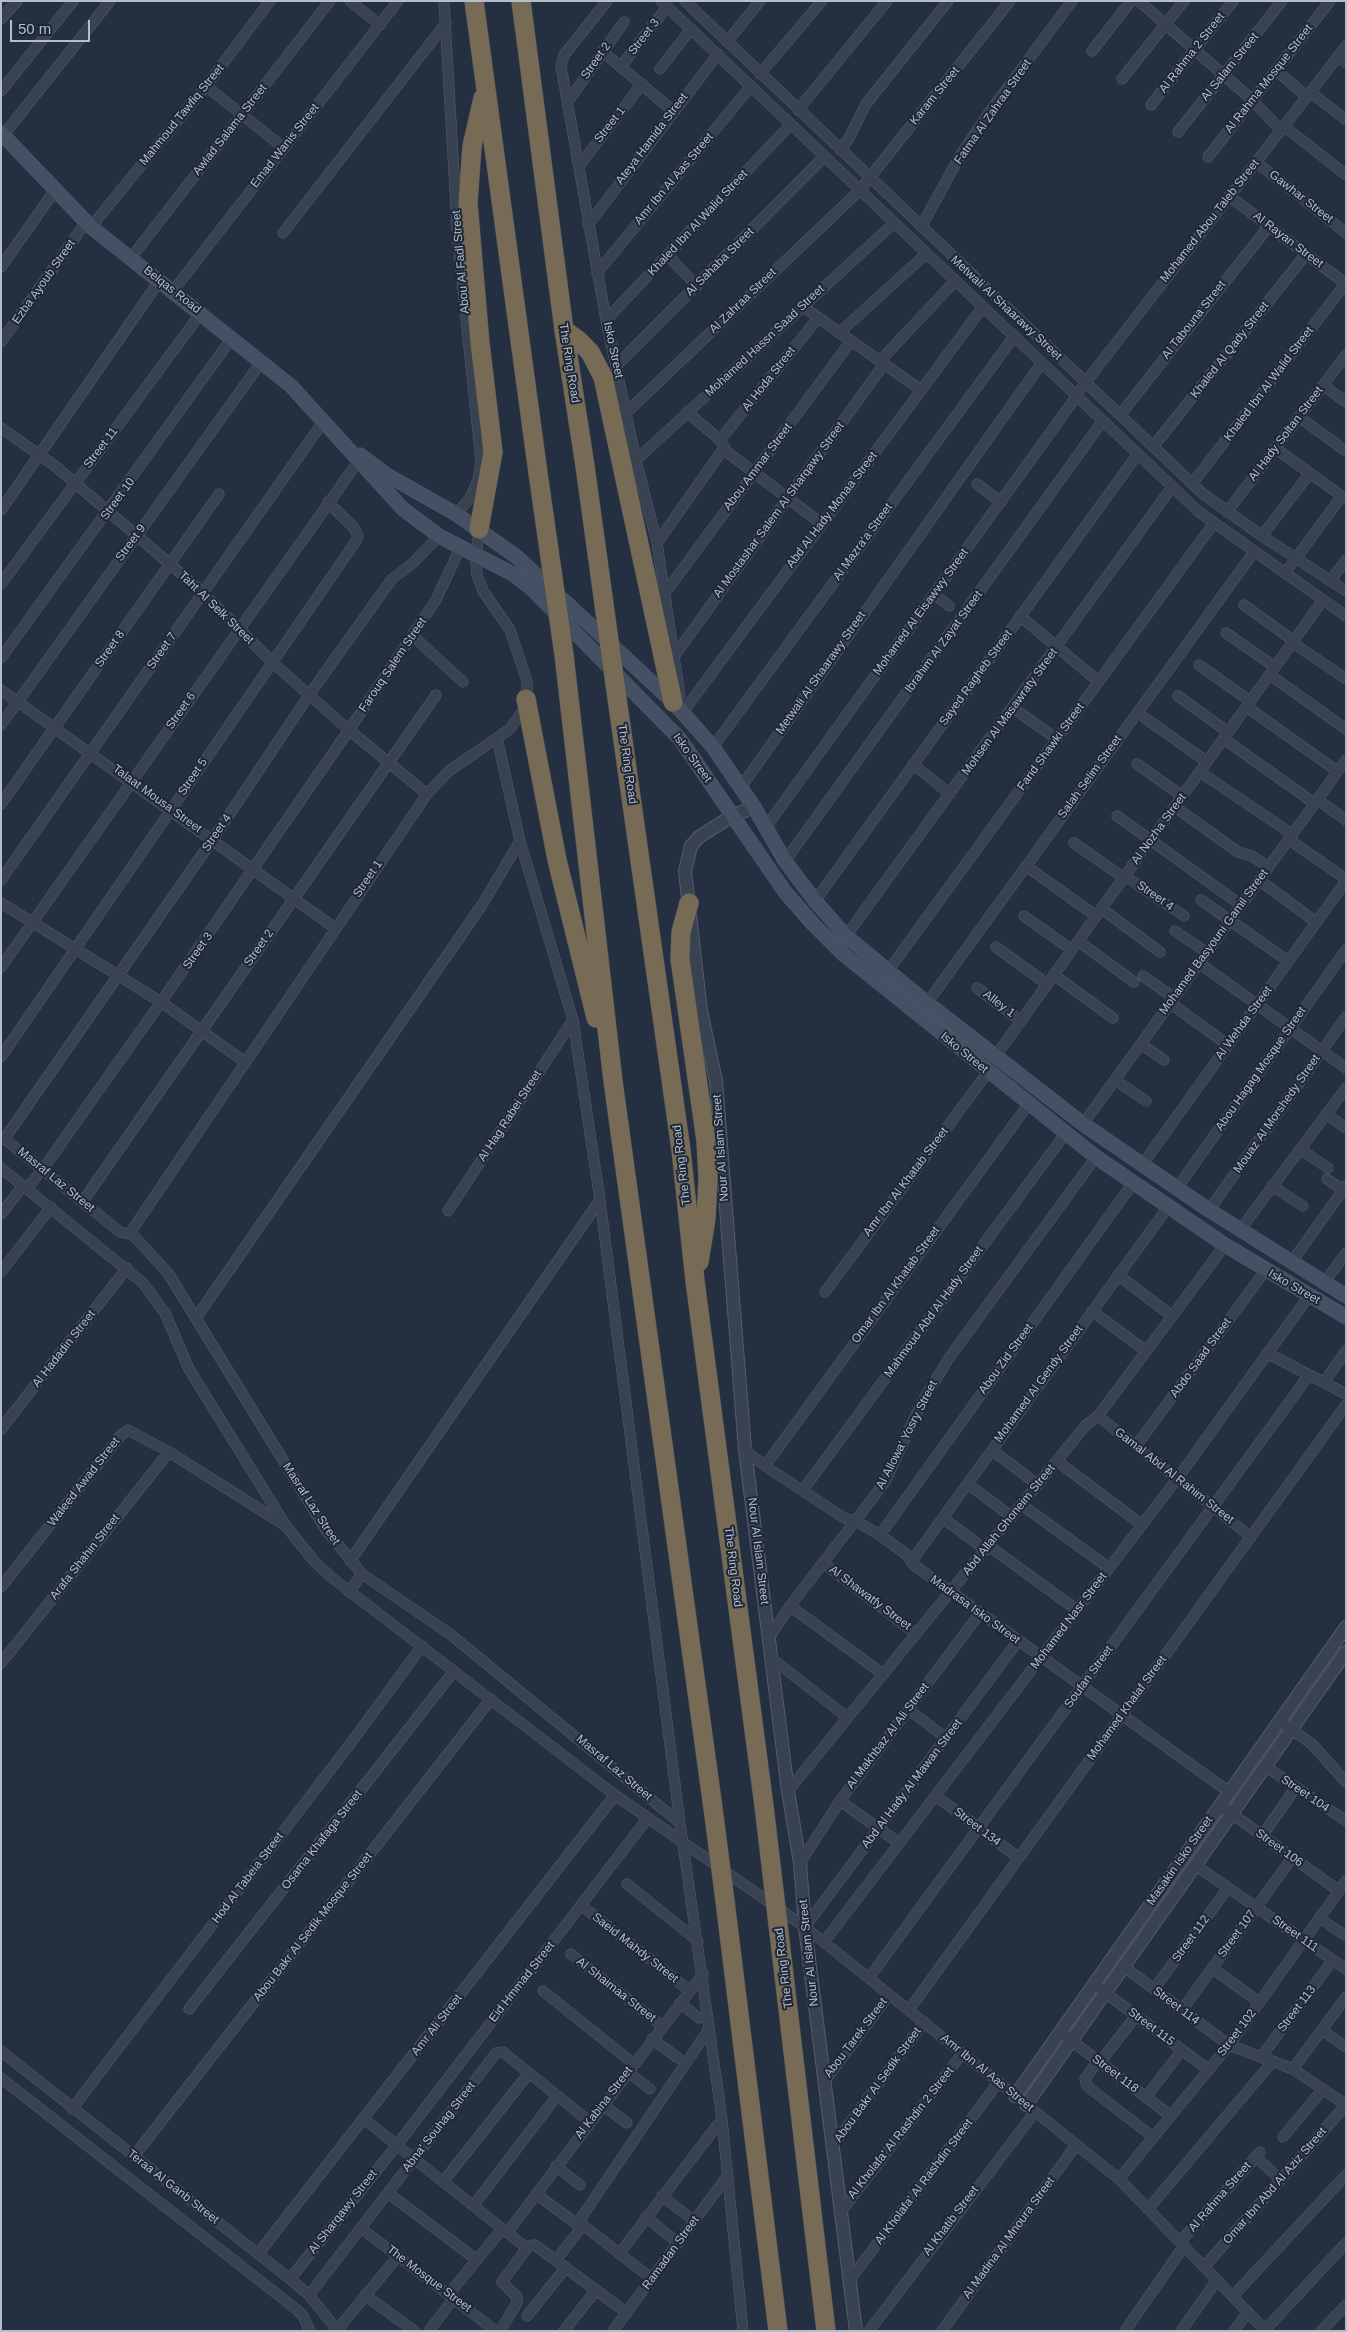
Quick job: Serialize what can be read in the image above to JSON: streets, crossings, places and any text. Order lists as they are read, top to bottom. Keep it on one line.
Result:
{"streets":{"highway":["The Ring Road"],"main road":["Belqas Road","Isko Street"],"street":["Street 3","Al Rahma 2 Street","Street 2","Al Salam Street","Al Rahma Mosque Street","Karam Street","Fatma Al Zahraa Street","Mahmoud Tawfiq Street","Street 1","Awlad Salama Street","Ateya Hamida Street","Emad Wanis Street","Amr Ibn Al Aas Street","Gawhar Street","Mohamed Abou Taleb Street","Khaled Ibn Al Walid Street","Al Rayan Street","Abou Al Fadl Street","Al Sahaba Street","Ezba Ayoub Street","Al Zahraa Street","Metwali Al Shaarawy Street","Al Tabouna Street","Mohamed Hassn Saad Street","Khaled Al Qady Street","Al Hoda Street","Al Hady Soltan Street","Street 11","Abou Ammar Street","Street 10","Al Mostashar Salem Al Sharqawy Street","Abd Al Hady Monaa Street","Al Mazra'a Street","Street 9","Taht Al Selk Street","Mohamed Al Eisawwy Street","Ibrahim Al Zayat Street","Street 8","Street 7","Farouq Salem Street","Sayed Ragheb Street","Street 6","Mohsen Al Masawraty Street","Farid Shawki Street","Street 5","Salah Selim Street","Talaat Mousa Street","Al Nozha Street","Street 4","Mohamed Basyouni Gamil Street","Alley 1","Al Wehda Street","Abou Hagag Mosque Street","Mouaz Al Morshedy Street","Al Hag Rabei Street","Nour Al Islam Street","Masraf Laz Street","Amr Ibn Al Khatab Street","Omar Ibn Al Khatab Street","Mahmoud Abd Al Hady Street","Al Hadadin Street","Abdo Saad Street","Abou Zid Street","Mohamed Al Gendy Street","Al Allowa' Yosry Street","Gamal Abd Al Rahim Street","Waleed Awad Street","Abd Allah Ghoneim Street","Arafa Shahin Street","Al Shawatfy Street","Madrasa Isko Street","Mohamed Nasr Street","Soufan Street","Mohamed Khalaf Street","Al Makhbaz Al Ali Street","Abd Al Hady Al Mawan Street","Street 104","Street 134","Osama Khafaga Street","Street 106","Masakin Isko Street","Hod Al Tabeia Street","Abou Bakr Al Sedik Mosque Street","Street 107","Street 111","Street 112","Saeid Mahdy Street","Eid Hmmad Street","Al Shaimaa Street","Street 114","Street 113","Amr Ali Street","Street 115","Street 102","Abou Tarek Street","Street 118","Abou Bakr Al Sedik Street","Al Kabina Street","Abna' Souhag Street","Al Kholafa' Al Rashdin 2 Street","Al Kholafa' Al Rashdin Street","Omar Ibn Abd Al Aziz Street","Teraa Al Ganb Street","Al Rahma Street","Al Sharqawy Street","Al Khatib Street","Al Madina Al Mnoura Street","Ramadan Street","The Mosque Street"]},"crossings":[["Street 3","Metwali Al Shaarawy Street"],["Street 3","Taht Al Selk Street"],["Street 3","Farouq Salem Street"],["Street 3","Talaat Mousa Street"],["Street 3","Masraf Laz Street"],["Street 2","Isko Street"],["Street 2","Taht Al Selk Street"],["Street 2","Talaat Mousa Street"],["Street 2","Masraf Laz Street"],["Karam Street","Al Zahraa Street"],["Karam Street","Metwali Al Shaarawy Street"],["Fatma Al Zahraa Street","Metwali Al Shaarawy Street"],["Mahmoud Tawfiq Street","Ezba Ayoub Street"],["Mahmoud Tawfiq Street","Belqas Road"],["Street 1","Isko Street"],["Street 1","Taht Al Selk Street"],["Street 1","Talaat Mousa Street"],["Street 1","Masraf Laz Street"],["Awlad Salama Street","Belqas Road"],["Ateya Hamida Street","Metwali Al Shaarawy Street"],["Ateya Hamida Street","Isko Street"],["Emad Wanis Street","Belqas Road"],["Amr Ibn Al Aas Street","Metwali Al Shaarawy Street"],["Amr Ibn Al Aas Street","Isko Street"],["Amr Ibn Al Aas Street","Nour Al Islam Street"],["Amr Ibn Al Aas Street","Masraf Laz Street"],["Amr Ibn Al Aas Street","Mohamed Nasr Street"],["Amr Ibn Al Aas Street","Soufan Street"],["Amr Ibn Al Aas Street","Mohamed Khalaf Street"],["Amr Ibn Al Aas Street","Abd Al Hady Al Mawan Street"],["Amr Ibn Al Aas Street","Masakin Isko Street"],["Amr Ibn Al Aas Street","Street 102"],["Amr Ibn Al Aas Street","Abou Tarek Street"],["Amr Ibn Al Aas Street","Abou Bakr Al Sedik Street"],["Amr Ibn Al Aas Street","Al Kholafa' Al Rashdin 2 Street"],["Amr Ibn Al Aas Street","Al Kholafa' Al Rashdin Street"],["Amr Ibn Al Aas Street","Omar Ibn Abd Al Aziz Street"],["Amr Ibn Al Aas Street","Al Rahma Street"],["Amr Ibn Al Aas Street","Al Khatib Street"],["Amr Ibn Al Aas Street","Al Madina Al Mnoura Street"],["Gawhar Street","Mohamed Abou Taleb Street"],["Mohamed Abou Taleb Street","Al Rayan Street"],["Mohamed Abou Taleb Street","Metwali Al Shaarawy Street"],["Mohamed Abou Taleb Street","Mohamed Al Eisawwy Street"],["Khaled Ibn Al Walid Street","Al Rayan Street"],["Khaled Ibn Al Walid Street","Metwali Al Shaarawy Street"],["Khaled Ibn Al Walid Street","Isko Street"],["Al Rayan Street","Al Tabouna Street"],["Al Rayan Street","Khaled Al Qady Street"],["Al Sahaba Street","Metwali Al Shaarawy Street"],["Al Sahaba Street","Isko Street"],["Ezba Ayoub Street","Belqas Road"],["Belqas Road","Isko Street"],["Belqas Road","Street 11"],["Belqas Road","Street 10"],["Belqas Road","Street 9"],["Belqas Road","Street 7"],["Belqas Road","Street 6"],["Al Zahraa Street","Metwali Al Shaarawy Street"],["Al Zahraa Street","Isko Street"],["Metwali Al Shaarawy Street","Al Tabouna Street"],["Metwali Al Shaarawy Street","Mohamed Hassn Saad Street"],["Metwali Al Shaarawy Street","Isko Street"],["Metwali Al Shaarawy Street","Khaled Al Qady Street"],["Metwali Al Shaarawy Street","Al Hady Soltan Street"],["Metwali Al Shaarawy Street","Al Mostashar Salem Al Sharqawy Street"],["Metwali Al Shaarawy Street","Abd Al Hady Monaa Street"],["Metwali Al Shaarawy Street","Al Mazra'a Street"],["Metwali Al Shaarawy Street","Mohamed Al Eisawwy Street"],["Metwali Al Shaarawy Street","Ibrahim Al Zayat Street"],["Metwali Al Shaarawy Street","Sayed Ragheb Street"],["Metwali Al Shaarawy Street","Mohsen Al Masawraty Street"],["Metwali Al Shaarawy Street","Farid Shawki Street"],["Metwali Al Shaarawy Street","Salah Selim Street"],["Metwali Al Shaarawy Street","Al Nozha Street"],["Mohamed Hassn Saad Street","Isko Street"],["Isko Street","Al Hoda Street"],["Isko Street","Abou Ammar Street"],["Isko Street","Al Mostashar Salem Al Sharqawy Street"],["Isko Street","Abd Al Hady Monaa Street"],["Isko Street","Al Mazra'a Street"],["Isko Street","Mohamed Al Eisawwy Street"],["Isko Street","Ibrahim Al Zayat Street"],["Isko Street","Farouq Salem Street"],["Isko Street","Sayed Ragheb Street"],["Isko Street","Street 6"],["Isko Street","Mohsen Al Masawraty Street"],["Isko Street","Farid Shawki Street"],["Isko Street","Salah Selim Street"],["Isko Street","Al Nozha Street"],["Isko Street","Street 4"],["Isko Street","Mohamed Basyouni Gamil Street"],["Isko Street","Al Wehda Street"],["Isko Street","Abou Hagag Mosque Street"],["Isko Street","Mouaz Al Morshedy Street"],["Isko Street","Nour Al Islam Street"],["Isko Street","Amr Ibn Al Khatab Street"],["Isko Street","Omar Ibn Al Khatab Street"],["Isko Street","Mahmoud Abd Al Hady Street"],["Isko Street","Abdo Saad Street"],["Isko Street","Abou Zid Street"],["Isko Street","Mohamed Al Gendy Street"],["Isko Street","Al Allowa' Yosry Street"],["Isko Street","Abd Allah Ghoneim Street"],["Isko Street","Mohamed Nasr Street"],["Street 11","Taht Al Selk Street"],["Street 10","Taht Al Selk Street"],["Street 9","Taht Al Selk Street"],["Street 9","Talaat Mousa Street"],["Taht Al Selk Street","Street 8"],["Taht Al Selk Street","Street 7"],["Taht Al Selk Street","Farouq Salem Street"],["Taht Al Selk Street","Street 6"],["Taht Al Selk Street","Street 5"],["Taht Al Selk Street","Street 4"],["Street 8","Talaat Mousa Street"],["Street 7","Talaat Mousa Street"],["Street 6","Street 5"],["Street 6","Talaat Mousa Street"],["Street 5","Talaat Mousa Street"],["Talaat Mousa Street","Street 4"],["Al Nozha Street","Street 4"],["Al Nozha Street","Alley 1"],["Street 4","Masraf Laz Street"],["Nour Al Islam Street","Al Allowa' Yosry Street"],["Nour Al Islam Street","Abd Allah Ghoneim Street"],["Nour Al Islam Street","Madrasa Isko Street"],["Nour Al Islam Street","Al Makhbaz Al Ali Street"],["Nour Al Islam Street","Abd Al Hady Al Mawan Street"],["Nour Al Islam Street","Abou Tarek Street"],["Nour Al Islam Street","Abou Bakr Al Sedik Street"],["Nour Al Islam Street","Al Kholafa' Al Rashdin 2 Street"],["Nour Al Islam Street","Al Kholafa' Al Rashdin Street"],["Masraf Laz Street","Al Hadadin Street"],["Masraf Laz Street","Waleed Awad Street"],["Masraf Laz Street","Osama Khafaga Street"],["Masraf Laz Street","Hod Al Tabeia Street"],["Masraf Laz Street","Abou Bakr Al Sedik Mosque Street"],["Masraf Laz Street","Eid Hmmad Street"],["Masraf Laz Street","Amr Ali Street"],["Omar Ibn Al Khatab Street","Madrasa Isko Street"],["Mahmoud Abd Al Hady Street","Madrasa Isko Street"],["Abdo Saad Street","Gamal Abd Al Rahim Street"],["Abou Zid Street","Madrasa Isko Street"],["Mohamed Al Gendy Street","Madrasa Isko Street"],["Al Allowa' Yosry Street","Al Shawatfy Street"],["Al Allowa' Yosry Street","Madrasa Isko Street"],["Gamal Abd Al Rahim Street","Abd Allah Ghoneim Street"],["Gamal Abd Al Rahim Street","Mohamed Nasr Street"],["Gamal Abd Al Rahim Street","Soufan Street"],["Gamal Abd Al Rahim Street","Mohamed Khalaf Street"],["Waleed Awad Street","Arafa Shahin Street"],["Abd Allah Ghoneim Street","Al Shawatfy Street"],["Abd Allah Ghoneim Street","Madrasa Isko Street"],["Madrasa Isko Street","Mohamed Nasr Street"],["Madrasa Isko Street","Soufan Street"],["Madrasa Isko Street","Mohamed Khalaf Street"],["Madrasa Isko Street","Al Makhbaz Al Ali Street"],["Madrasa Isko Street","Abd Al Hady Al Mawan Street"],["Madrasa Isko Street","Masakin Isko Street"],["Mohamed Nasr Street","Street 134"],["Soufan Street","Street 134"],["Mohamed Khalaf Street","Street 134"],["Street 104","Masakin Isko Street"],["Street 106","Masakin Isko Street"],["Street 106","Street 107"],["Street 106","Street 102"],["Masakin Isko Street","Street 111"],["Masakin Isko Street","Street 114"],["Masakin Isko Street","Street 115"],["Masakin Isko Street","Street 118"],["Masakin Isko Street","Al Khatib Street"],["Hod Al Tabeia Street","Teraa Al Ganb Street"],["Abou Bakr Al Sedik Mosque Street","Teraa Al Ganb Street"],["Street 107","Street 111"],["Street 107","Street 114"],["Street 111","Street 112"],["Street 111","Street 113"],["Street 111","Street 102"],["Street 112","Street 114"],["Saeid Mahdy Street","Eid Hmmad Street"],["Saeid Mahdy Street","Al Kabina Street"],["Eid Hmmad Street","Al Sharqawy Street"],["Al Shaimaa Street","Al Kabina Street"],["Street 114","Street 113"],["Street 114","Street 102"],["Street 114","Omar Ibn Abd Al Aziz Street"],["Amr Ali Street","Teraa Al Ganb Street"],["Street 115","Street 102"],["Street 102","Street 118"],["Al Kabina Street","Abna' Souhag Street"],["Al Kabina Street","The Mosque Street"],["Abna' Souhag Street","Teraa Al Ganb Street"],["Abna' Souhag Street","The Mosque Street"],["Omar Ibn Abd Al Aziz Street","Al Rahma Street"],["Teraa Al Ganb Street","Al Sharqawy Street"]],"scale_bar":"50 m"}
